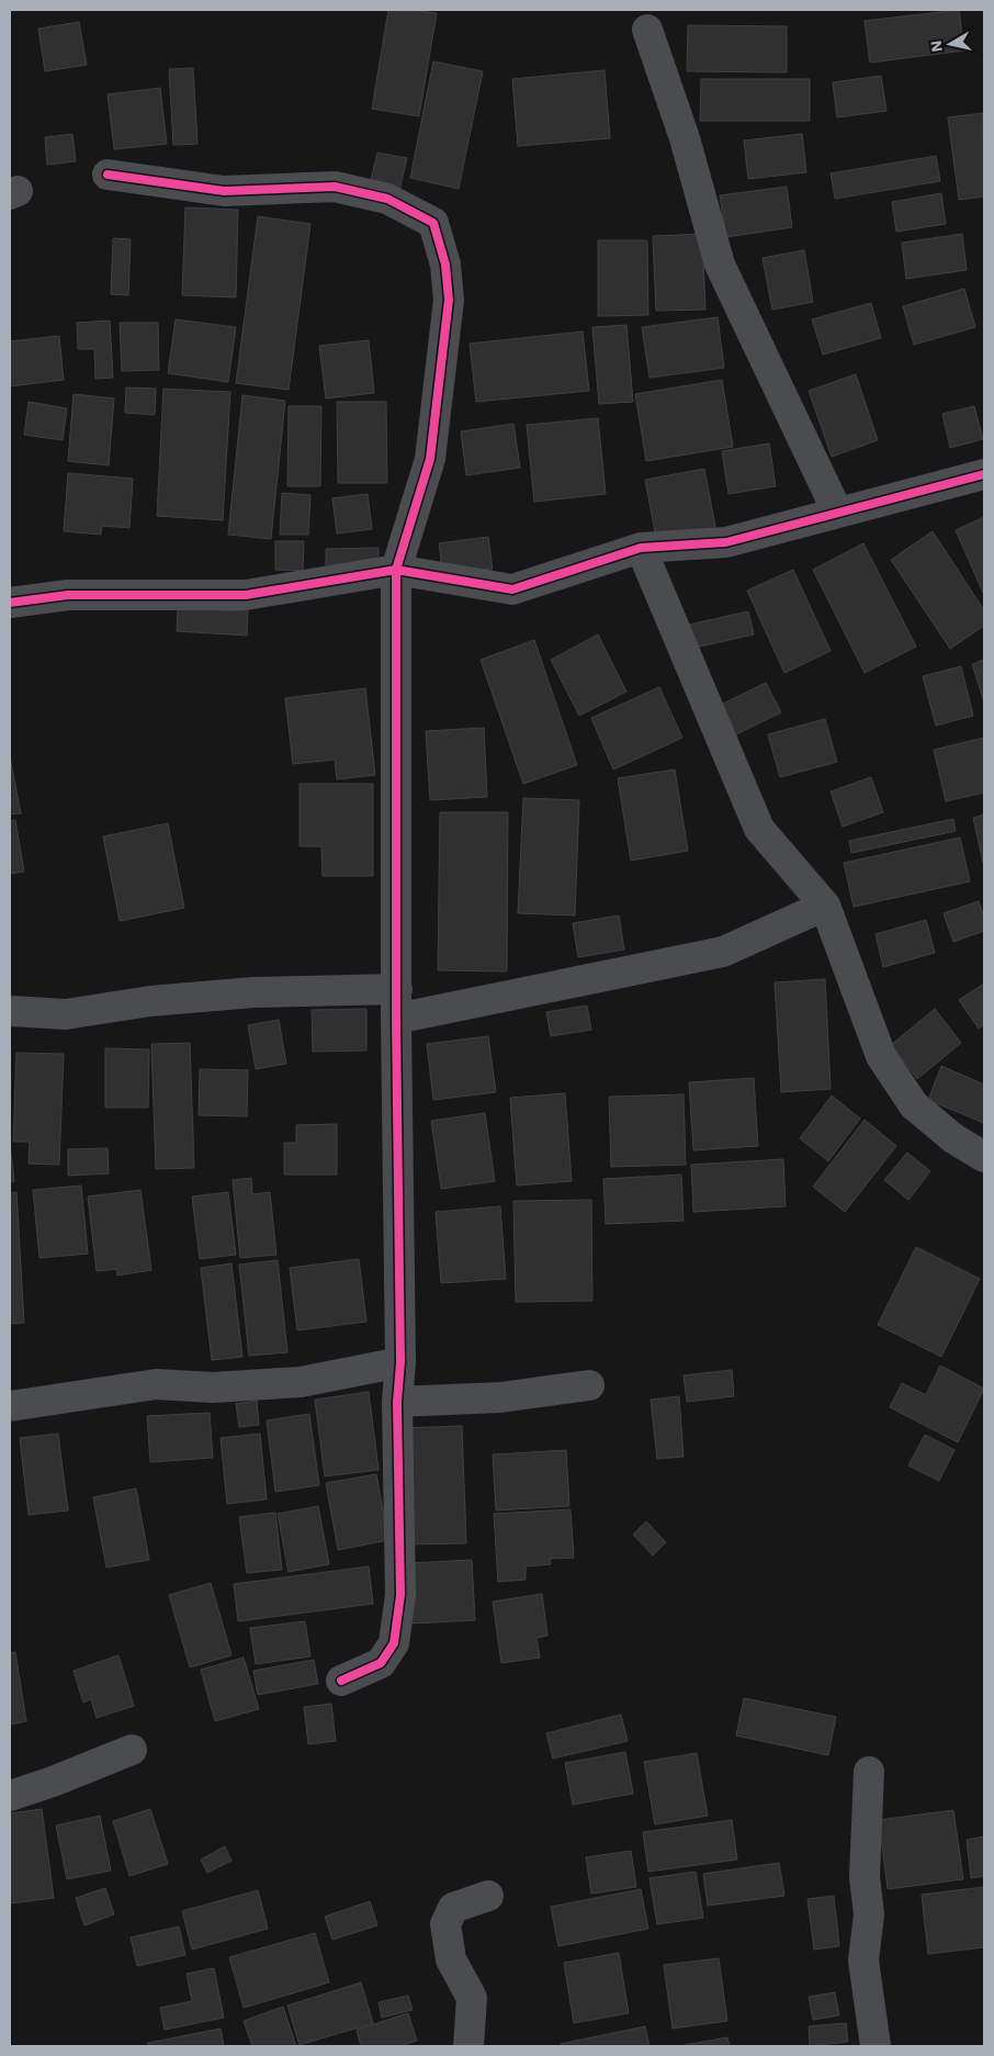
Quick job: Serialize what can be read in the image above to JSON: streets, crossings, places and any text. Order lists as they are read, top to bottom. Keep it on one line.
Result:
{"north":"left"}
